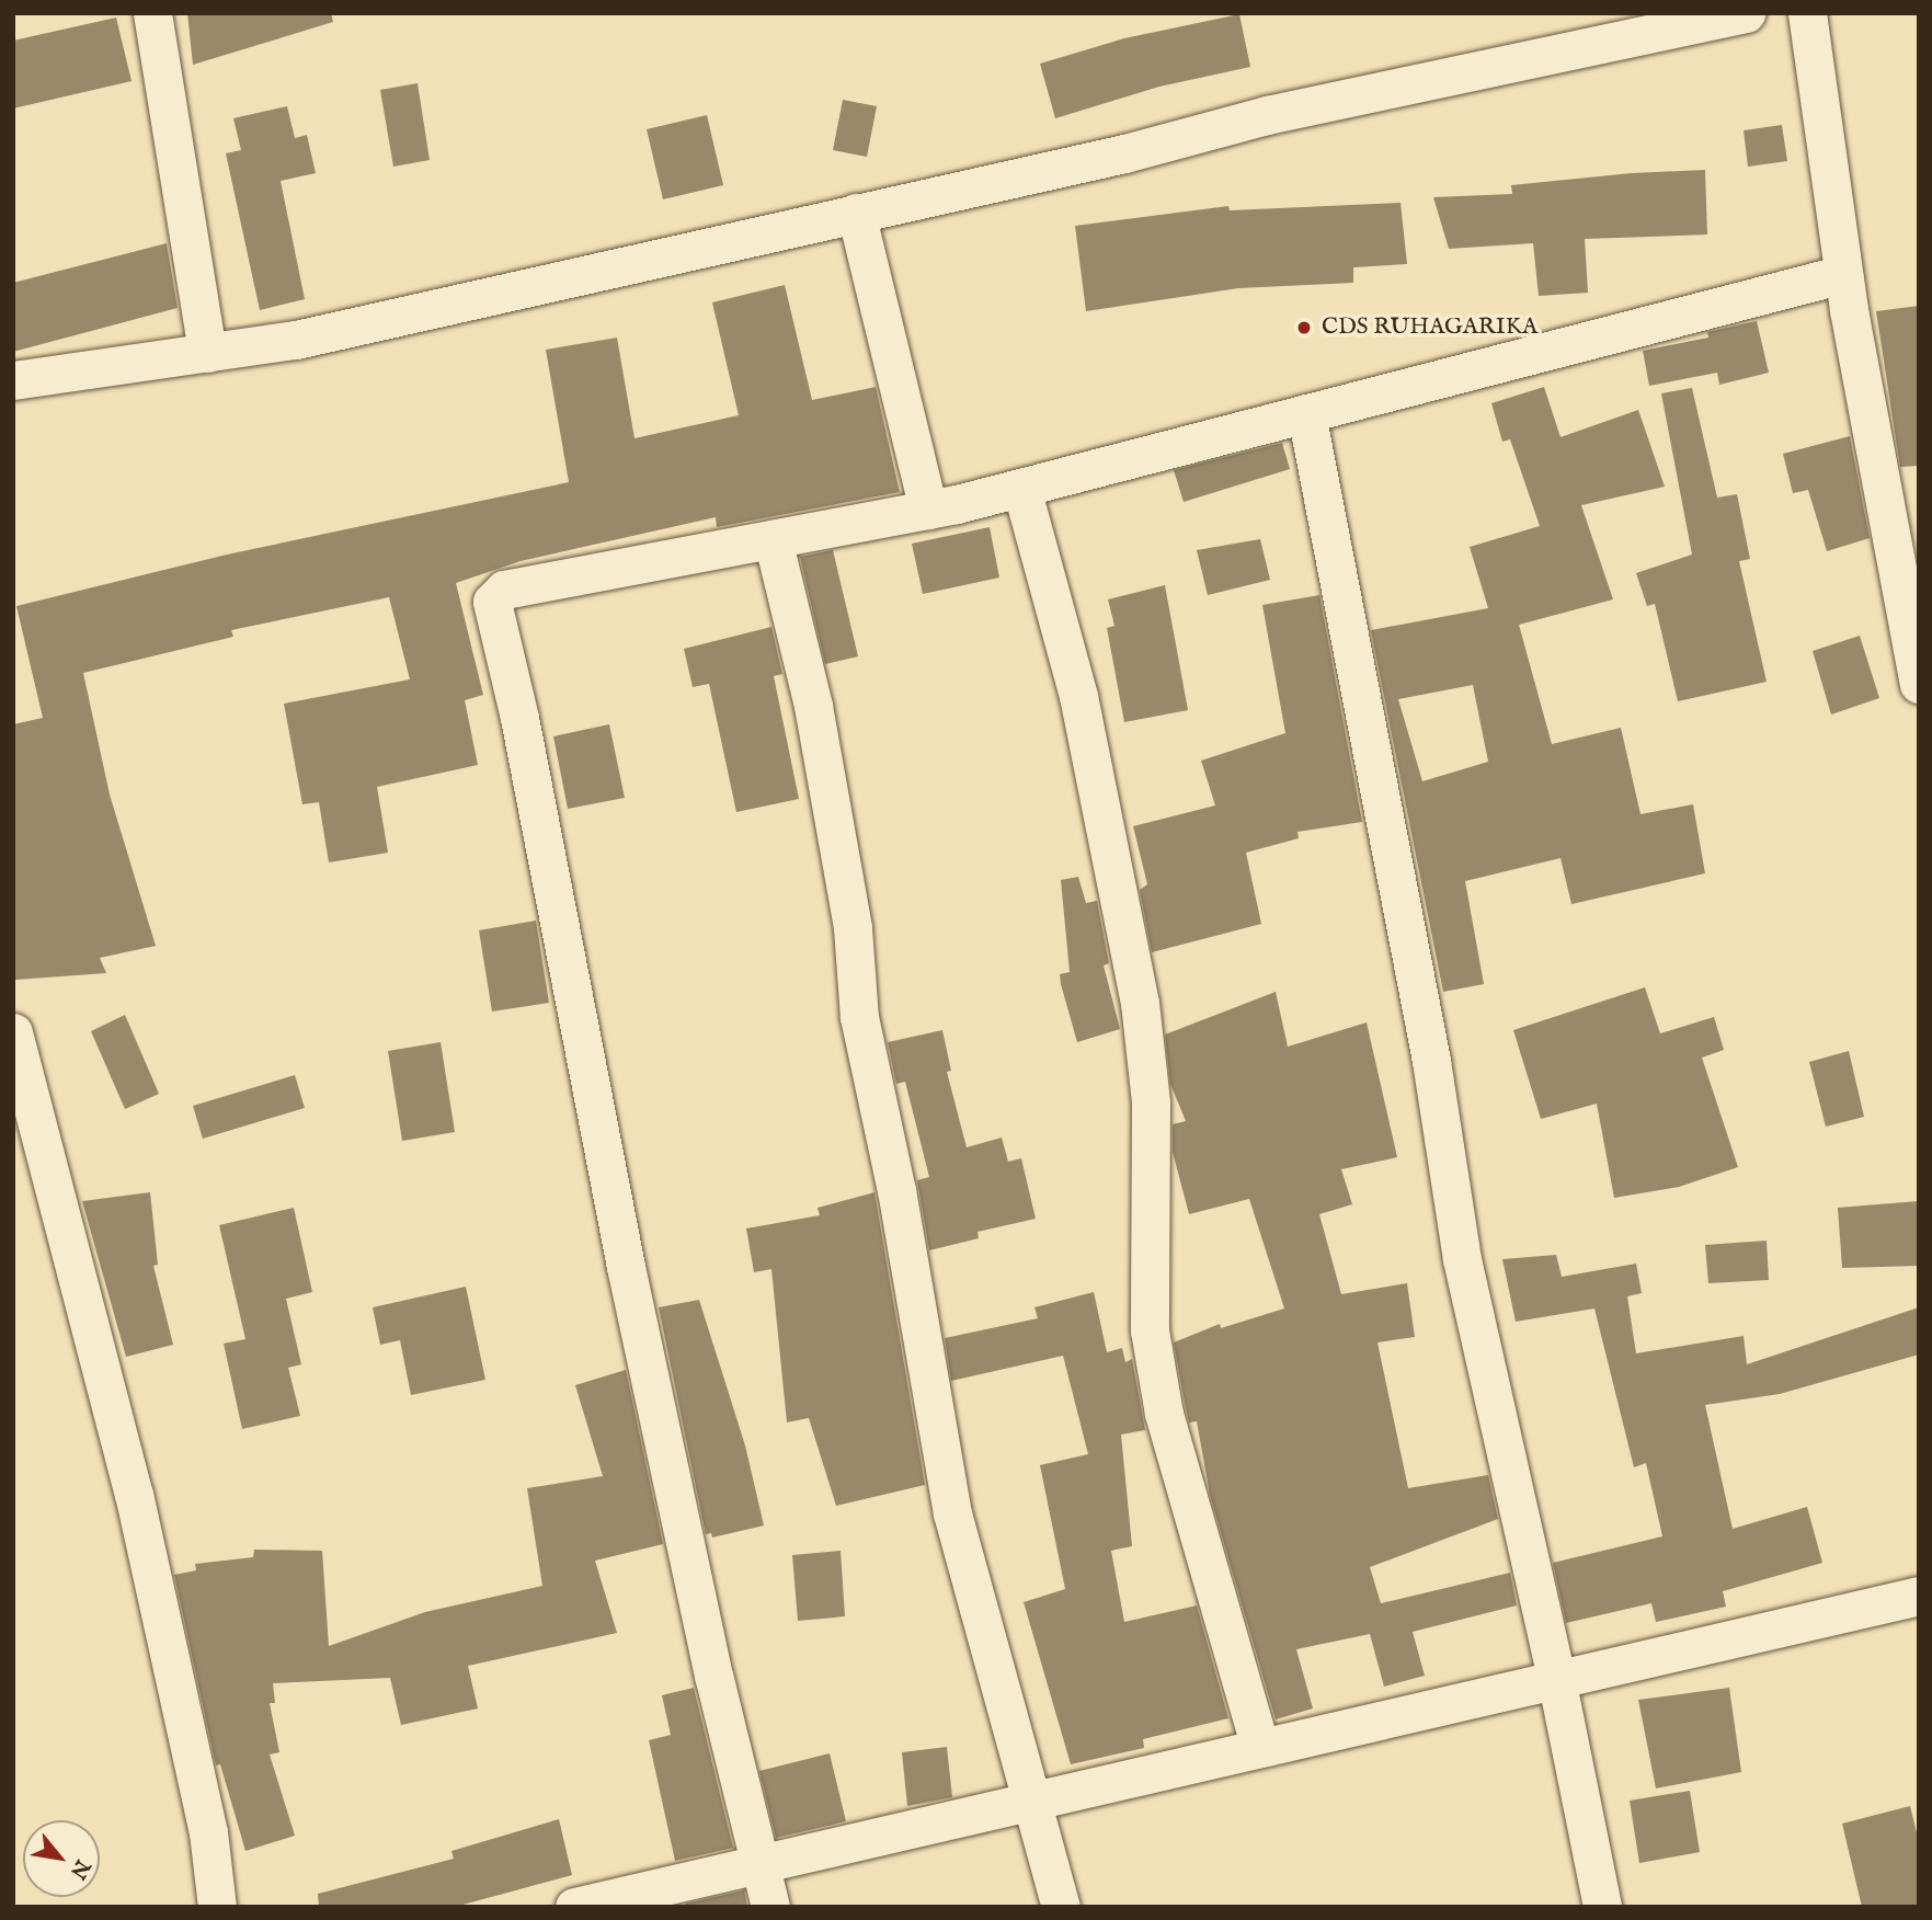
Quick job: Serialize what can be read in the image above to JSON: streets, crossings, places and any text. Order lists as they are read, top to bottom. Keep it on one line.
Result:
{"places":["CDS RUHAGARIKA"],"north":"bottom right"}
